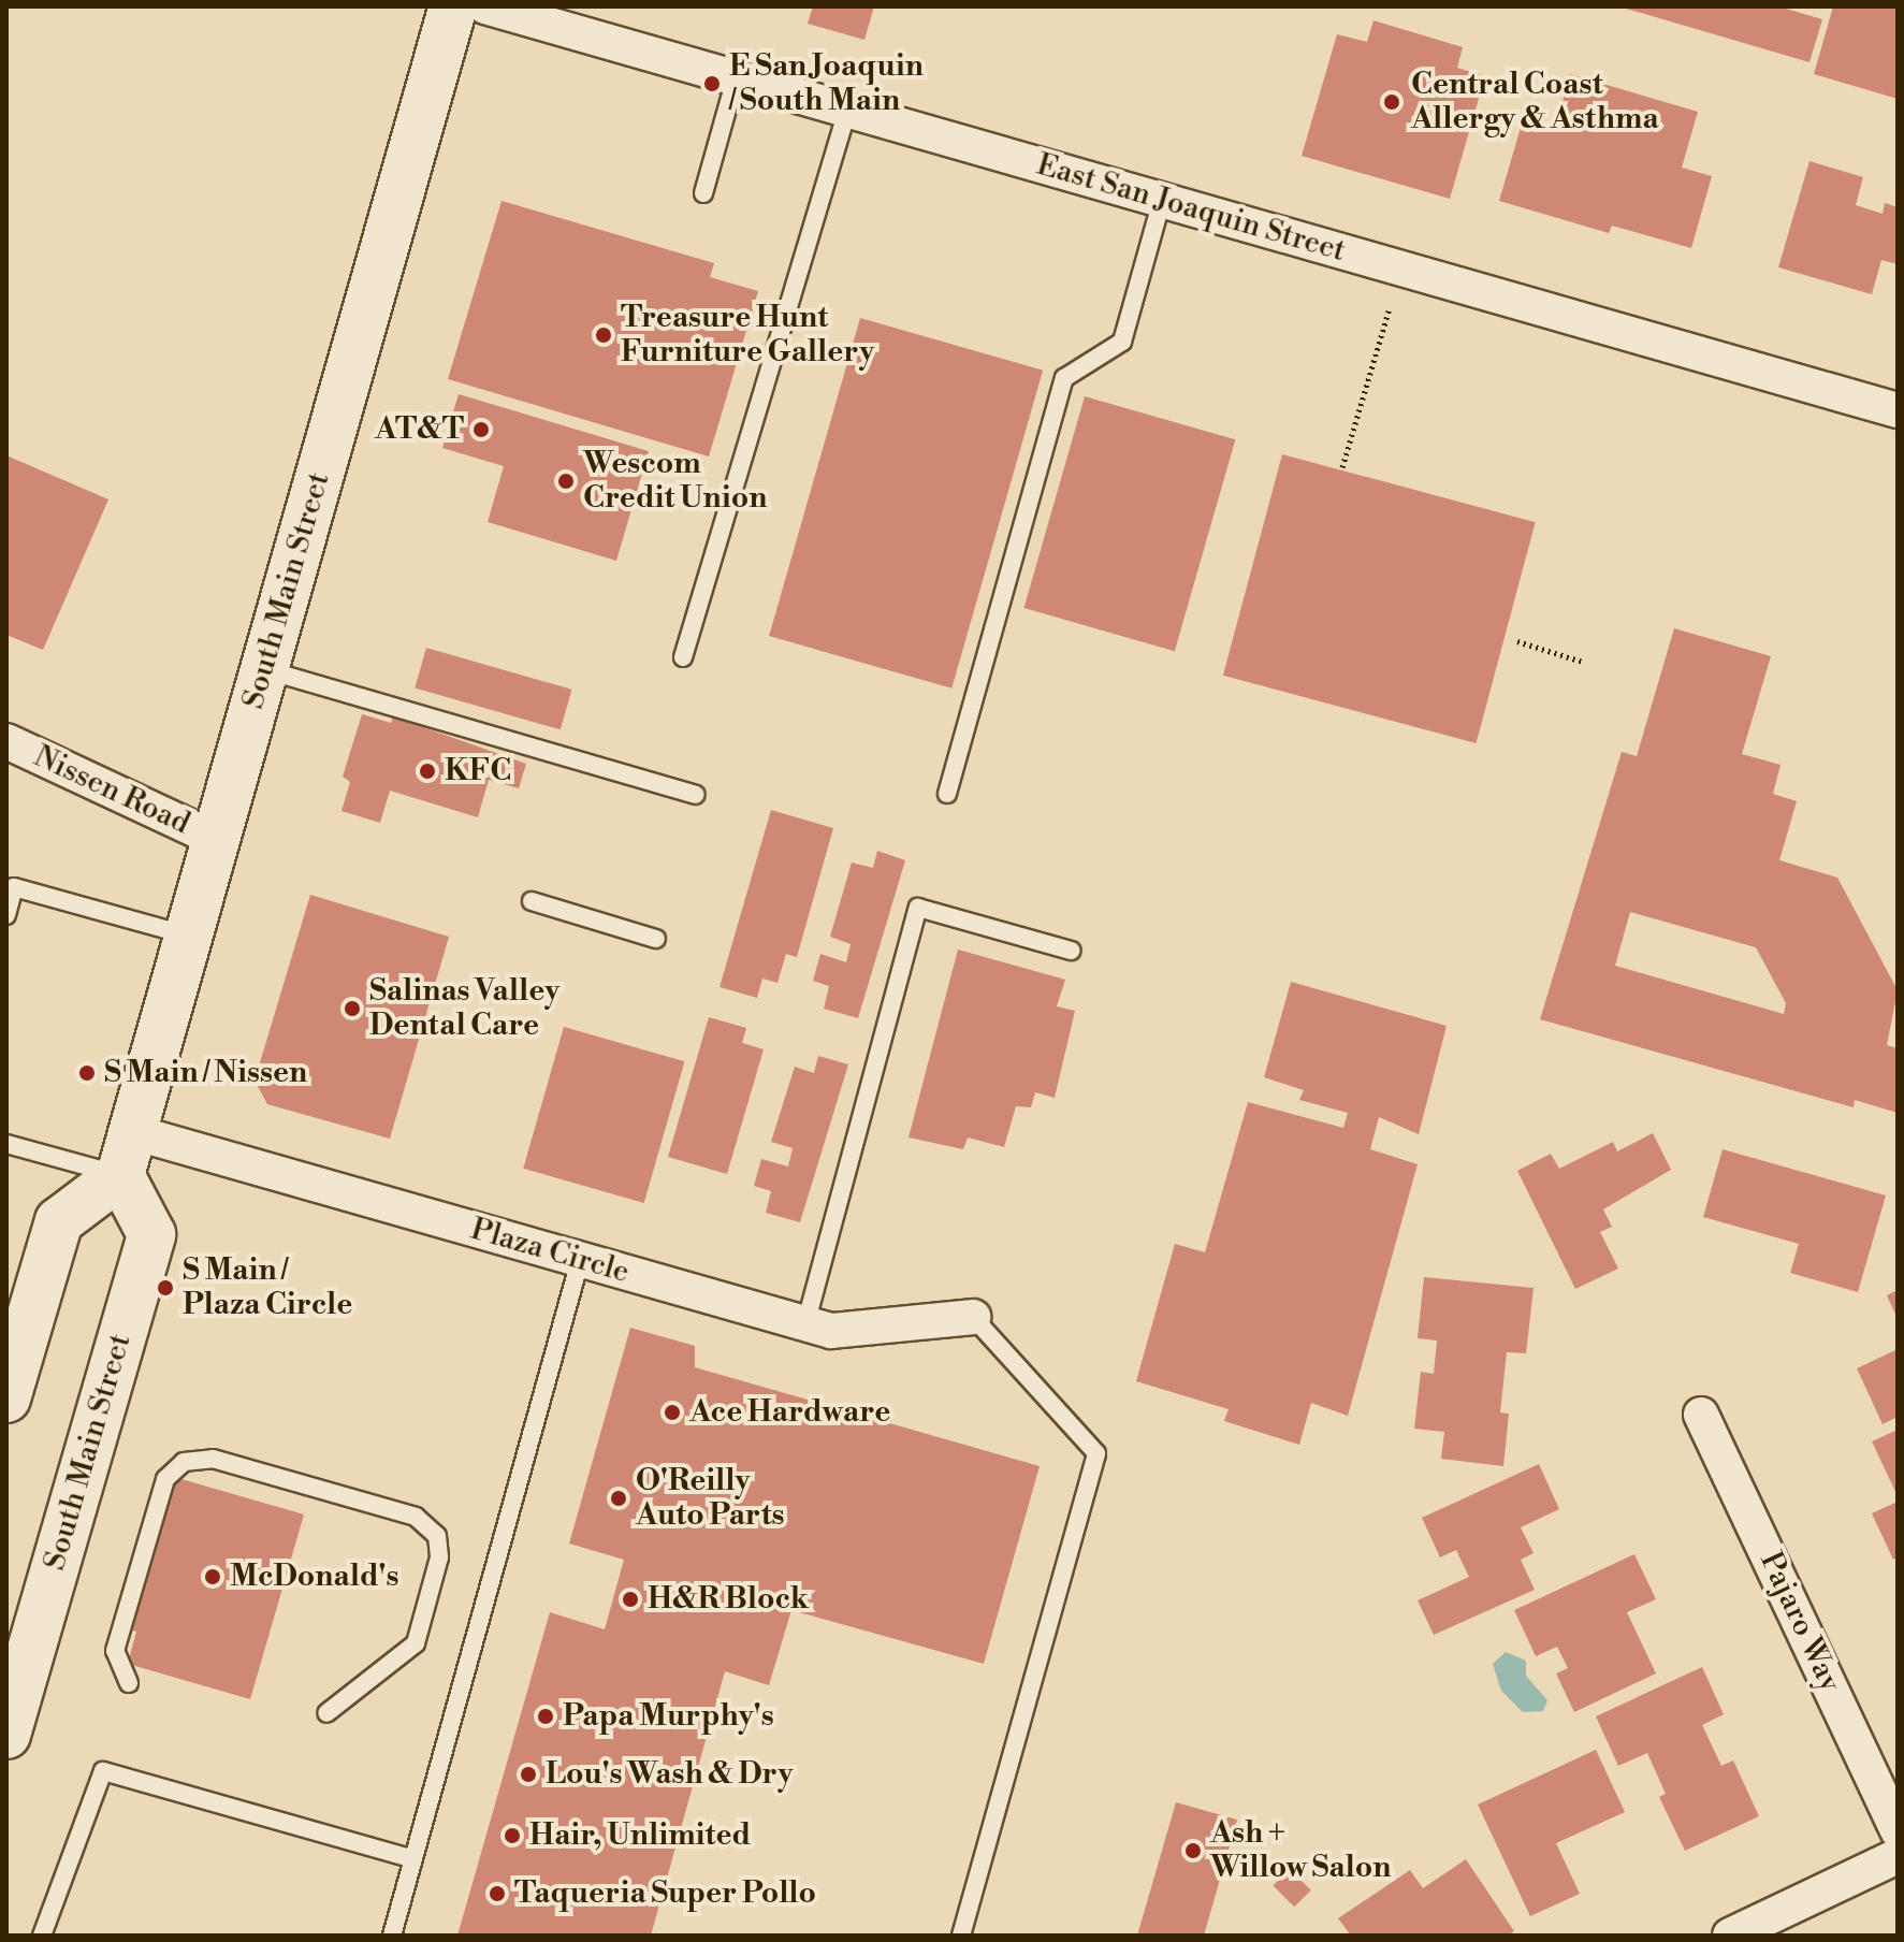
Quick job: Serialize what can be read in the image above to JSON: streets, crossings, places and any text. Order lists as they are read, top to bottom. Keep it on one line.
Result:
{"streets":{"main road":["South Main Street"],"street":["East San Joaquin Street","Nissen Road","Plaza Circle","Pajaro Way"]},"crossings":[["South Main Street","Nissen Road"],["South Main Street","Plaza Circle"]],"places":["E San Joaquin / South Main","Central Coast Allergy & Asthma","Treasure Hunt Furniture Gallery","AT&T","Wescom Credit Union","KFC","Salinas Valley Dental Care","S Main / Nissen","S Main / Plaza Circle","Ace Hardware","O'Reilly Auto Parts","McDonald's","H&R Block","Papa Murphy's","Lou's Wash & Dry","Hair, Unlimited","Ash + Willow Salon","Taqueria Super Pollo"]}
